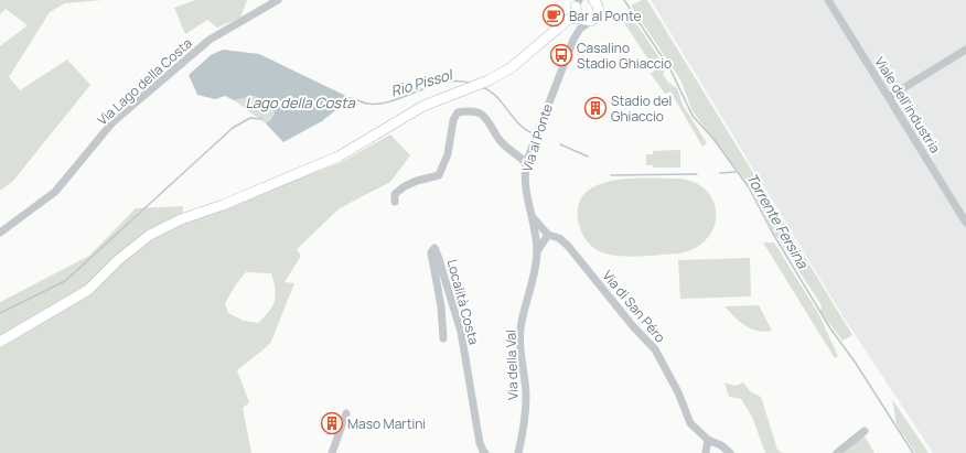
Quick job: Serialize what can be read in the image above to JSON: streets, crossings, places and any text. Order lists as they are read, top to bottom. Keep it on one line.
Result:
{"streets":{"street":["Via Lago della Costa","Viale dell'industria","Via al Ponte","Località Costa","Via di San Péro","Via della Val"]},"crossings":[["Via al Ponte","Via di San Péro"],["Via al Ponte","Via della Val"]],"water":["Rio Pissol","Lago della Costa","Torrente Fersina"],"places":{"cafe":["Bar al Ponte"],"bus stop":["Casalino Stadio Ghiaccio"],"building":["Stadio del Ghiaccio","Maso Martini"]}}
